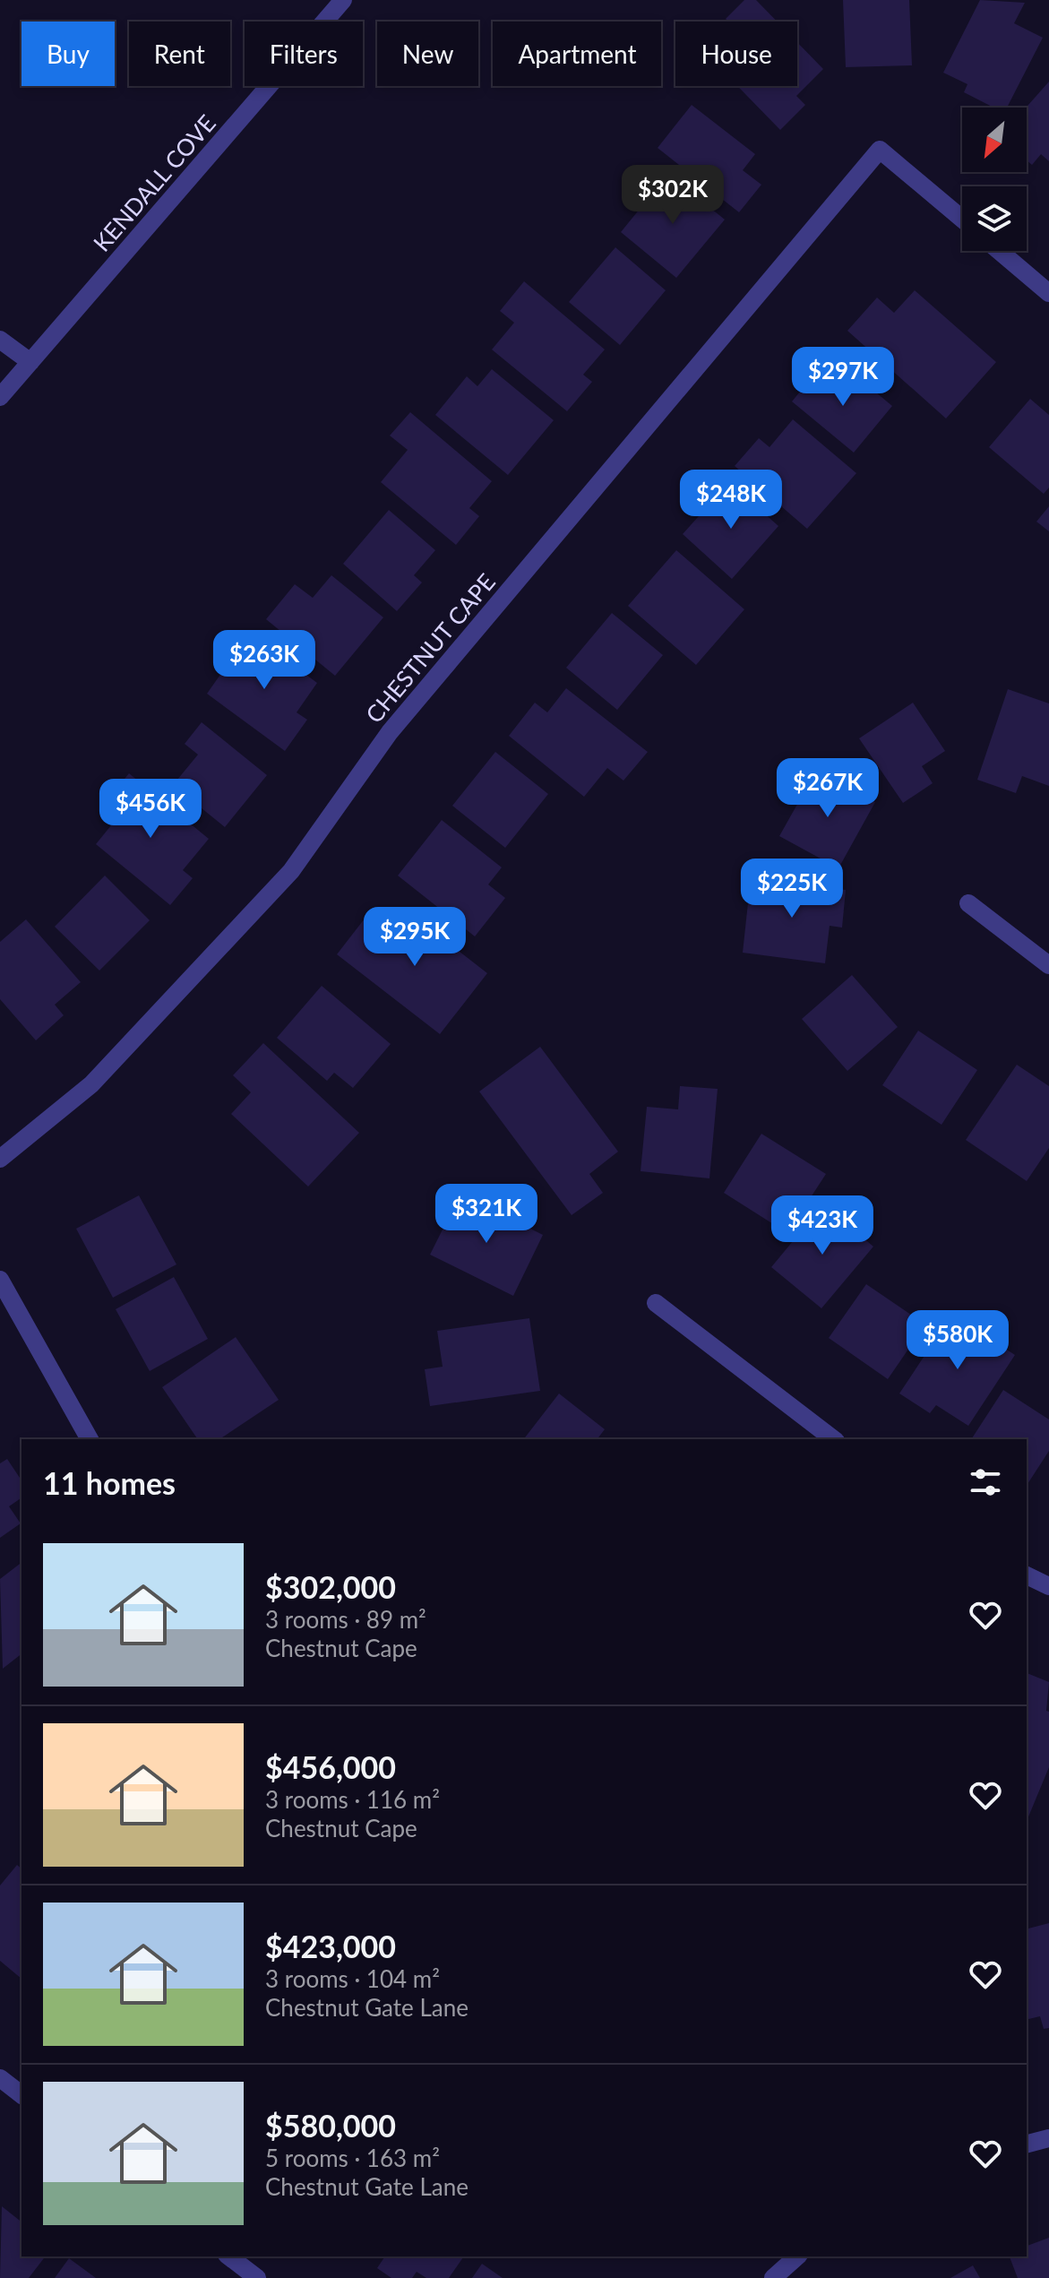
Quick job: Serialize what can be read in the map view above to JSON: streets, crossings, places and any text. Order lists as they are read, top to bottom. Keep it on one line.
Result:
{"streets":{"street":["KENDALL COVE","CHESTNUT CAPE"]},"north":"bottom left","page":{"chip":["Buy","Rent","Filters","New","Apartment","House"],"price":["$302K","$297K","$248K","$263K","$267K","$456K","$225K","$295K","$321K","$423K","$580K"],"heading":"11 homes","list":[{"name":"$302,000","note":"3 rooms · 89 m² · Chestnut Cape"},{"name":"$456,000","note":"3 rooms · 116 m² · Chestnut Cape"},{"name":"$423,000","note":"3 rooms · 104 m² · Chestnut Gate Lane"},{"name":"$580,000","note":"5 rooms · 163 m² · Chestnut Gate Lane"}]}}
